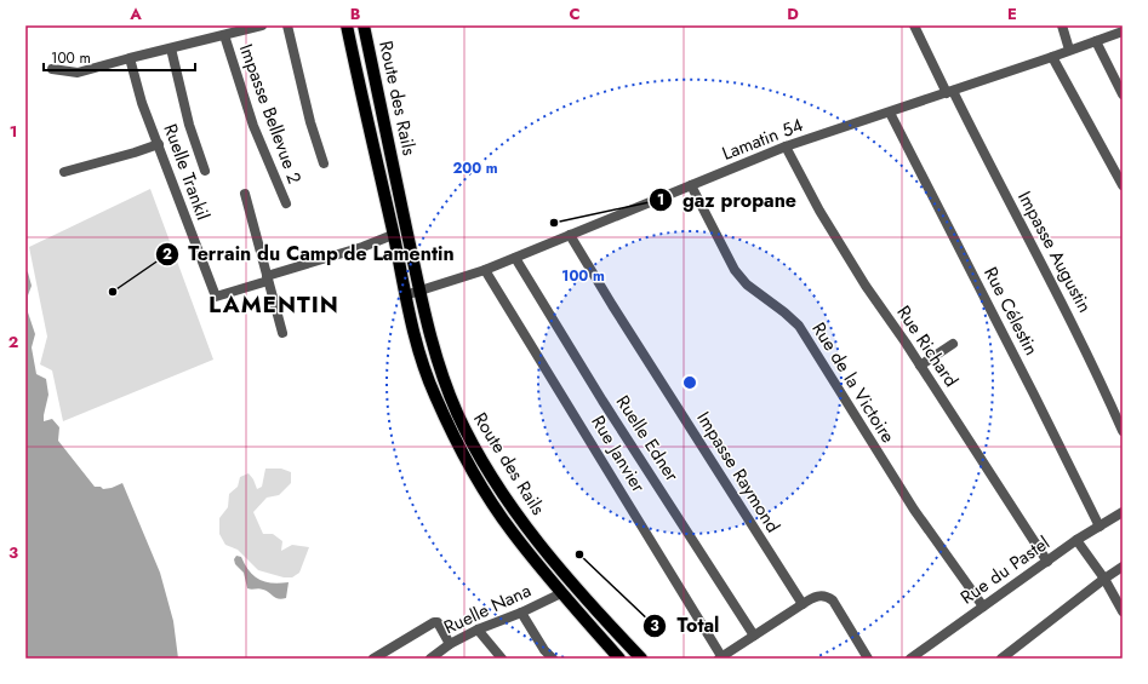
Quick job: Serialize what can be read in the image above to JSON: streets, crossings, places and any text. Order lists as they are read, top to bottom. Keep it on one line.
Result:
{"streets":{"main road":["Route des Rails"],"street":["Impasse Bellevue 2","Lamatin 54","Ruelle Trankil","Impasse Augustin","Rue Célestin","Rue Richard","Rue de la Victoire","Ruelle Edner","Rue Janvier","Impasse Raymond","Rue du Pastel","Ruelle Nana"]},"crossings":[["Route des Rails","Lamatin 54"],["Route des Rails","Ruelle Nana"],["Lamatin 54","Impasse Augustin"],["Lamatin 54","Rue Célestin"],["Lamatin 54","Rue Richard"],["Lamatin 54","Rue de la Victoire"],["Lamatin 54","Ruelle Edner"],["Lamatin 54","Rue Janvier"],["Lamatin 54","Impasse Raymond"],["Rue Célestin","Rue du Pastel"],["Rue Richard","Rue du Pastel"],["Rue de la Victoire","Rue du Pastel"]],"districts":["LAMENTIN"],"places":["gaz propane","Terrain du Camp de Lamentin","Total"],"scale_bar":"100 m","grid":{"columns":["A","B","C","D","E"],"rows":["1","2","3"]},"rings":["200 m","100 m"]}
